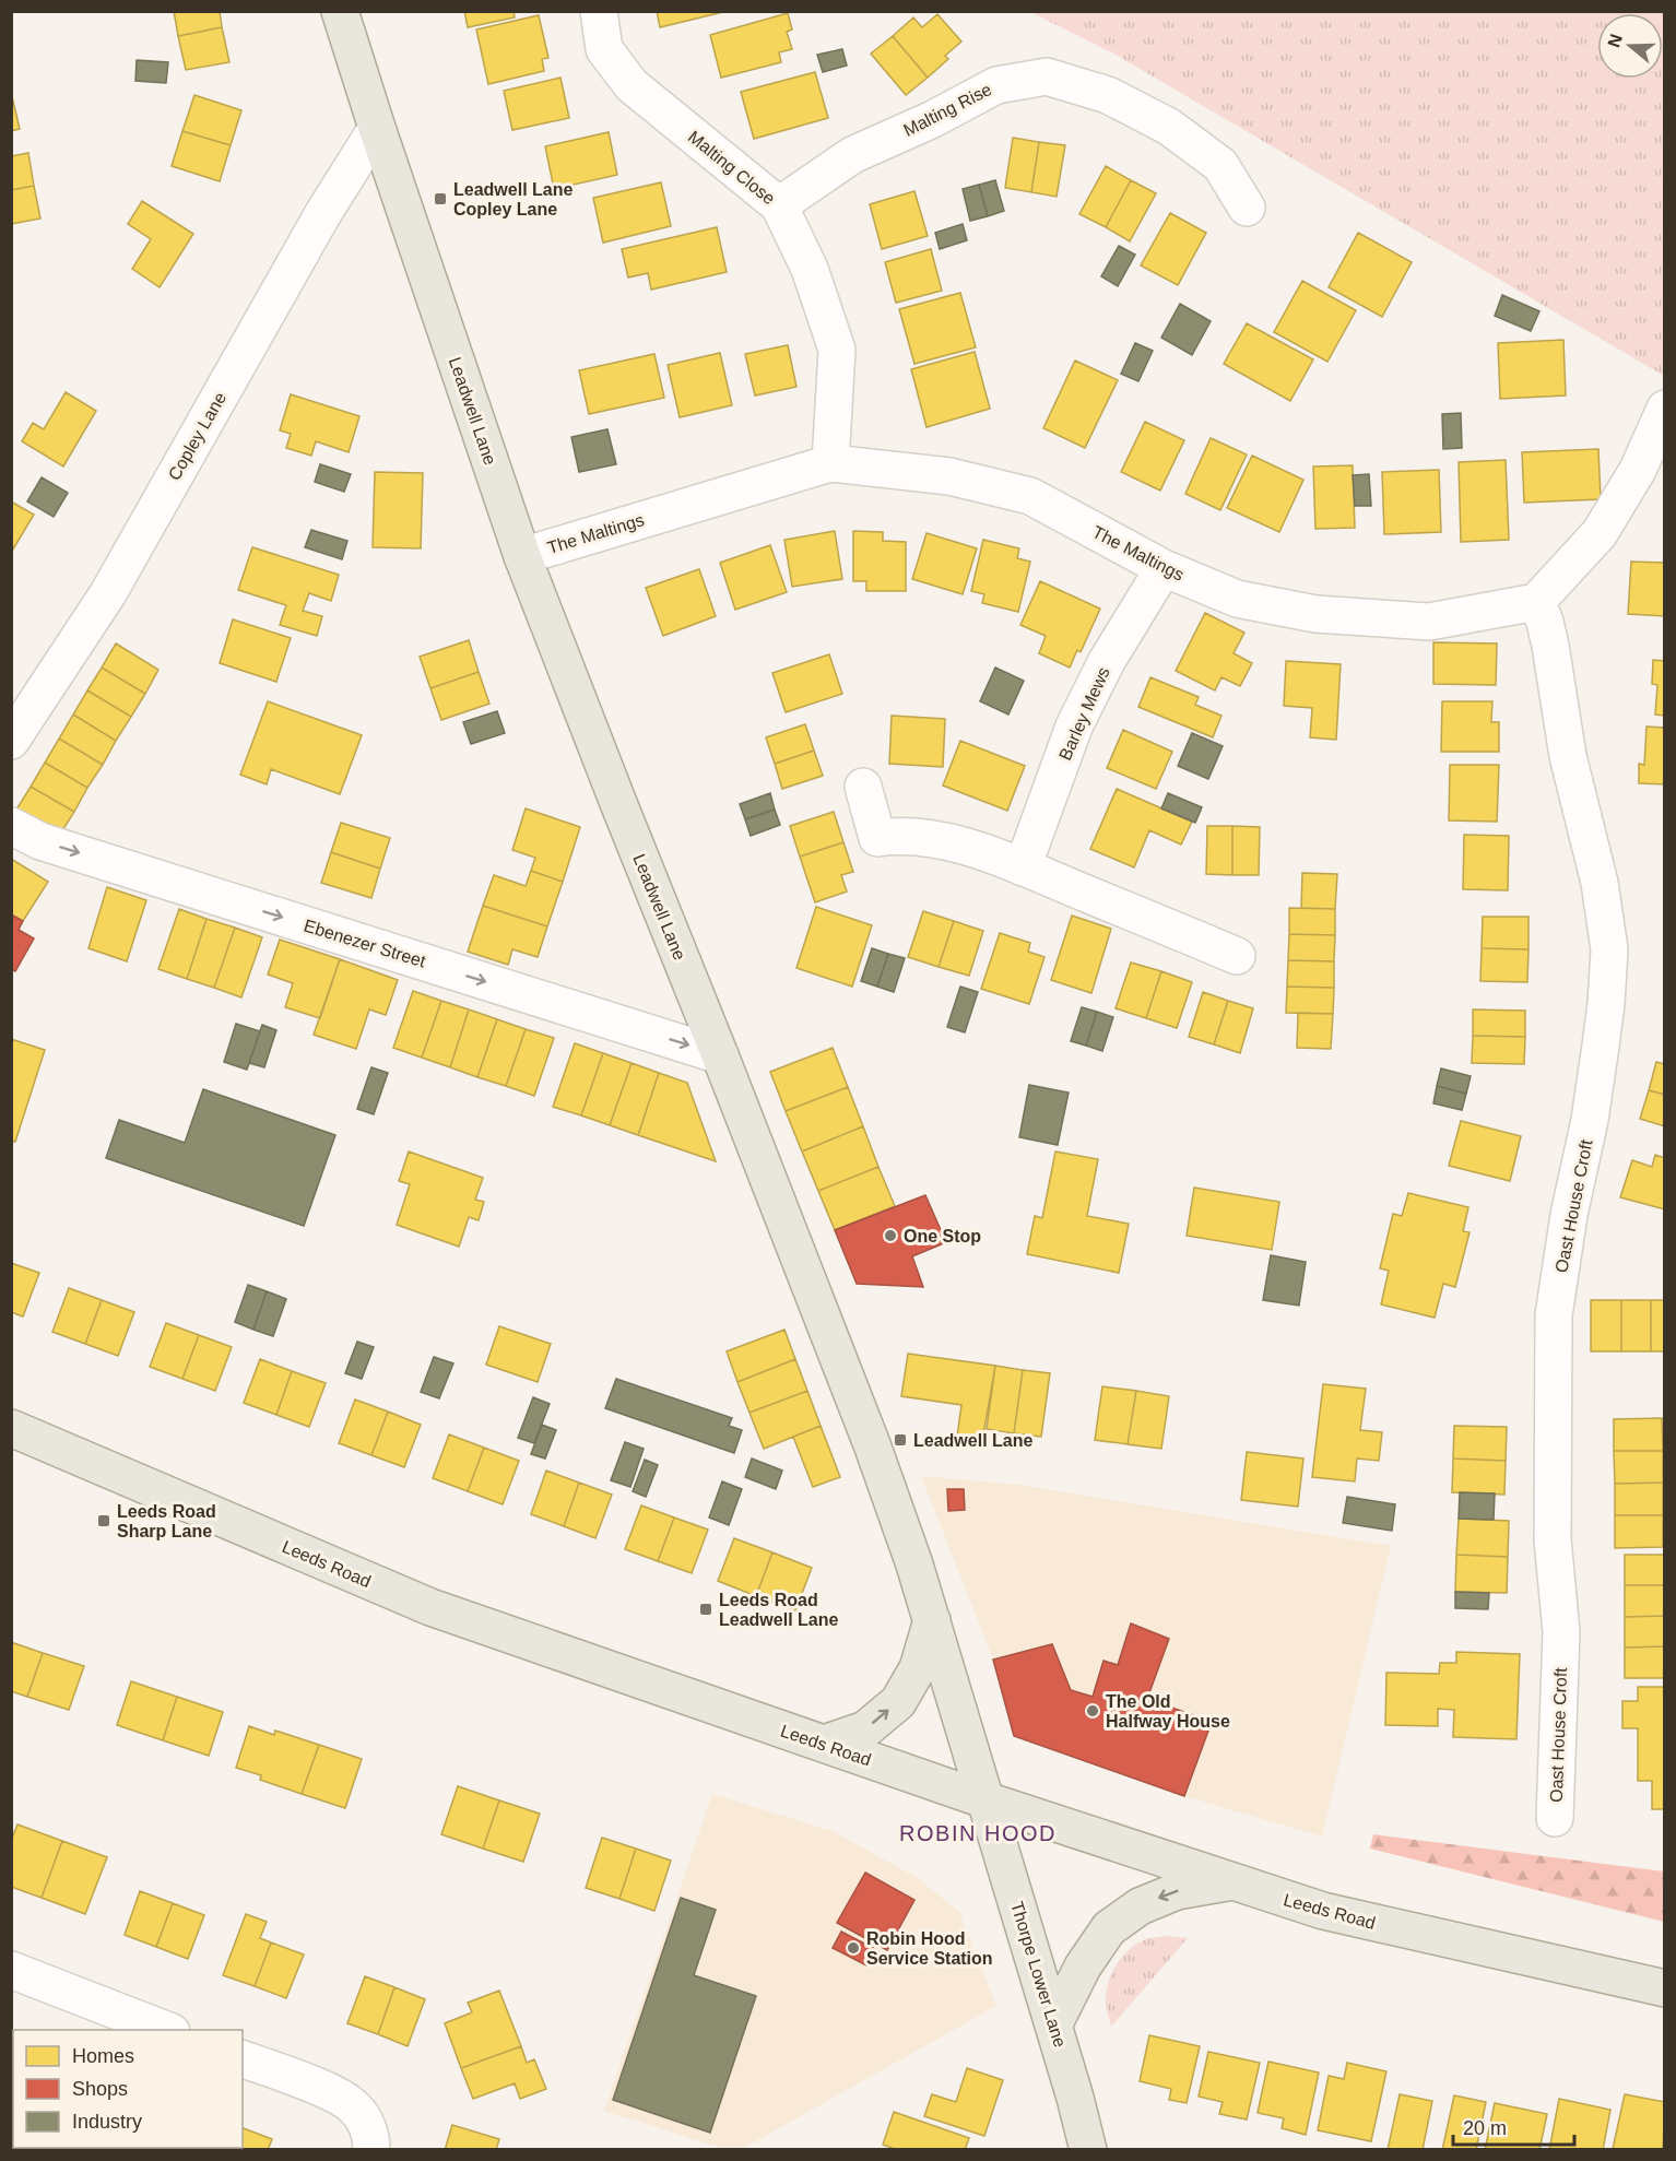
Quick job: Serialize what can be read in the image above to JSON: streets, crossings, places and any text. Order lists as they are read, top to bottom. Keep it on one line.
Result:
{"streets":{"main road":["Leadwell Lane","Leeds Road","Thorpe Lower Lane"],"street":["Malting Rise","Malting Close","Copley Lane","The Maltings","Barley Mews","Ebenezer Street","Oast House Croft"]},"crossings":[["Malting Rise","Malting Close"],["Malting Close","The Maltings"],["Leadwell Lane","Copley Lane"],["Leadwell Lane","The Maltings"],["Leadwell Lane","Ebenezer Street"],["Leadwell Lane","Leeds Road"],["Leadwell Lane","Thorpe Lower Lane"],["The Maltings","Barley Mews"],["The Maltings","Oast House Croft"],["Leeds Road","Thorpe Lower Lane"]],"one_way":["Ebenezer Street"],"districts":["ROBIN HOOD"],"places":{"transit":["Leadwell Lane Copley Lane","Leadwell Lane","Leeds Road Sharp Lane","Leeds Road Leadwell Lane"],"other":["One Stop","The Old Halfway House","Robin Hood Service Station"]},"legend":["Homes","Shops","Industry"],"scale_bar":"20 m","north":"left"}
